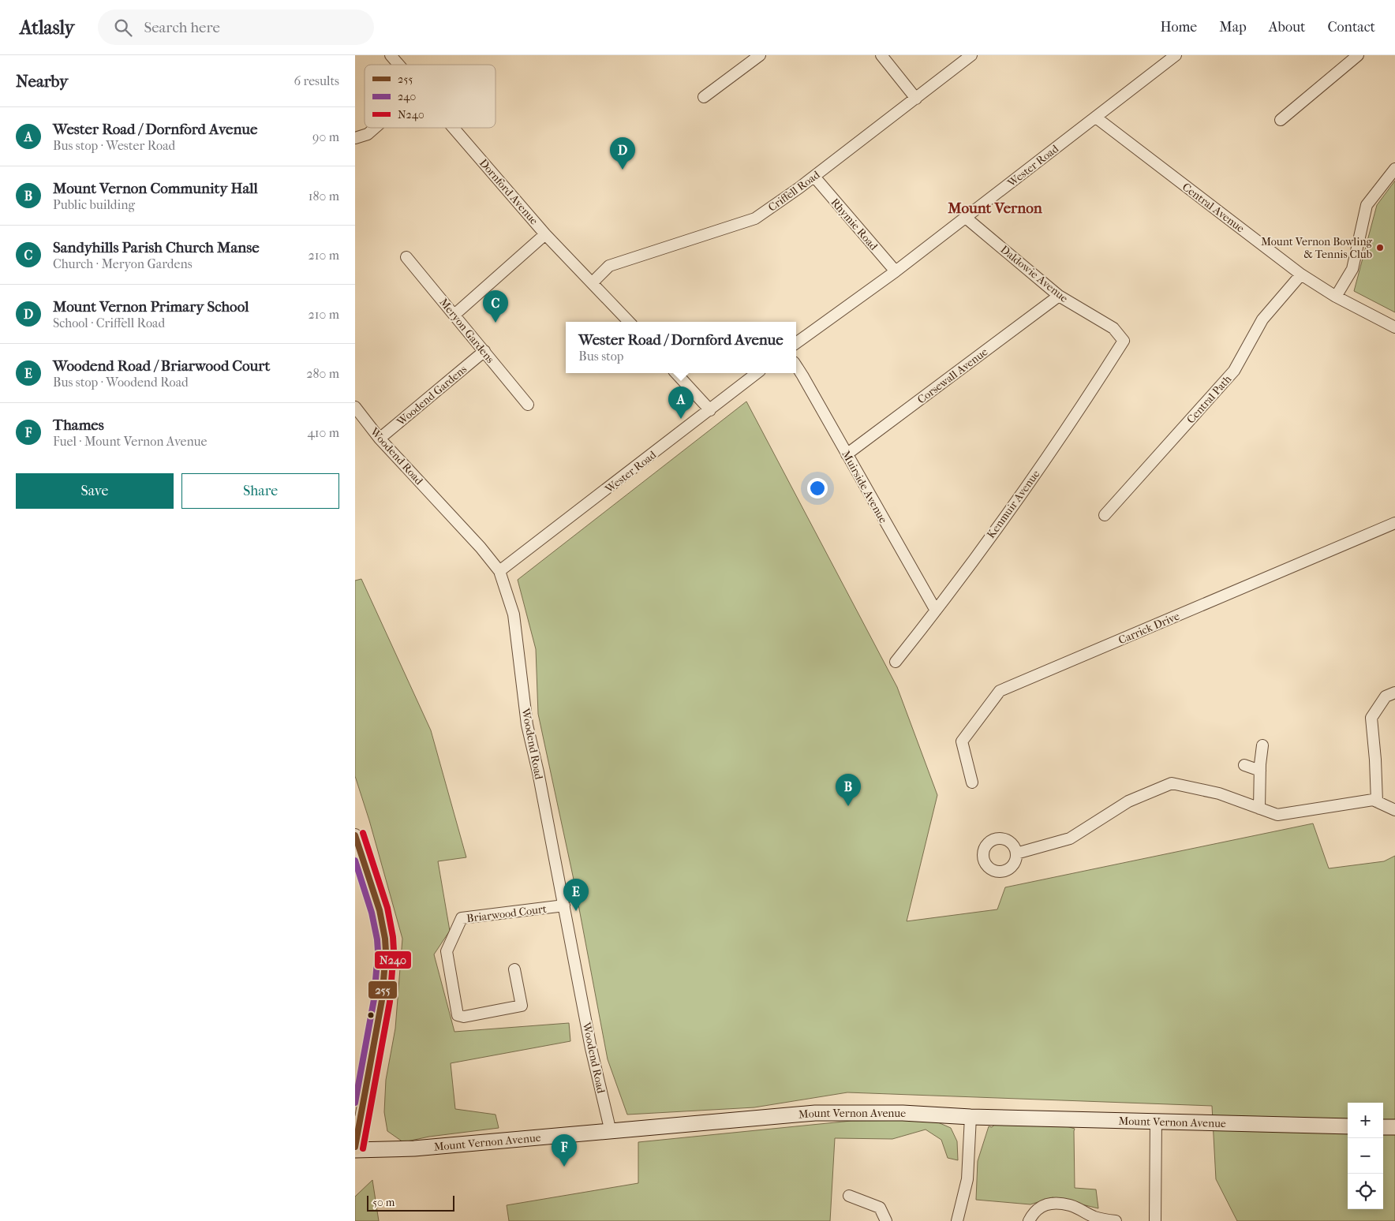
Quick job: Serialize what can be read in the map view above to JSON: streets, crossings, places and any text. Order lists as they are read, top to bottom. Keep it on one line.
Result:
{"streets":{"main road":["Mount Vernon Avenue"],"street":["Wester Road","Criffell Road","Dornford Avenue","Central Avenue","Rhymie Road","Daldowie Avenue","Meryon Gardens","Corsewall Avenue","Woodend Gardens","Central Path","Woodend Road","Muirside Avenue","Kenmuir Avenue","Carrick Drive","Briarwood Court"]},"crossings":[["Wester Road","Central Avenue"],["Wester Road","Rhymie Road"],["Wester Road","Daldowie Avenue"],["Wester Road","Woodend Road"],["Criffell Road","Dornford Avenue"],["Criffell Road","Rhymie Road"],["Central Avenue","Central Path"],["Daldowie Avenue","Corsewall Avenue"],["Daldowie Avenue","Kenmuir Avenue"],["Meryon Gardens","Woodend Gardens"],["Corsewall Avenue","Muirside Avenue"],["Woodend Gardens","Woodend Road"],["Woodend Road","Briarwood Court"],["Woodend Road","Mount Vernon Avenue"],["Muirside Avenue","Kenmuir Avenue"]],"districts":["Mount Vernon"],"places":["Mount Vernon Bowling & Tennis Club"],"lines":["transit line N240","transit line 255","transit line 240"],"legend":["255","240","N240"],"scale_bar":"50 m","page":{"header":"Atlasly","search":"Search here","nav":["Home","Map","About","Contact"],"heading":["Nearby","6 results"],"list":[{"mark":"A","name":"Wester Road / Dornford Avenue","note":"Bus stop · Wester Road","value":"90 m"},{"mark":"B","name":"Mount Vernon Community Hall","note":"Public building","value":"180 m"},{"mark":"C","name":"Sandyhills Parish Church Manse","note":"Church · Meryon Gardens","value":"210 m"},{"mark":"D","name":"Mount Vernon Primary School","note":"School · Criffell Road","value":"210 m"},{"mark":"E","name":"Woodend Road / Briarwood Court","note":"Bus stop · Woodend Road","value":"280 m"},{"mark":"F","name":"Thames","note":"Fuel · Mount Vernon Avenue","value":"410 m"}],"pins":["D","C","A","B","E","F"],"popup":["Wester Road / Dornford Avenue","Bus stop"],"buttons":["Save","Share"],"map_buttons":["+","−"],"scale":"50 m"}}
